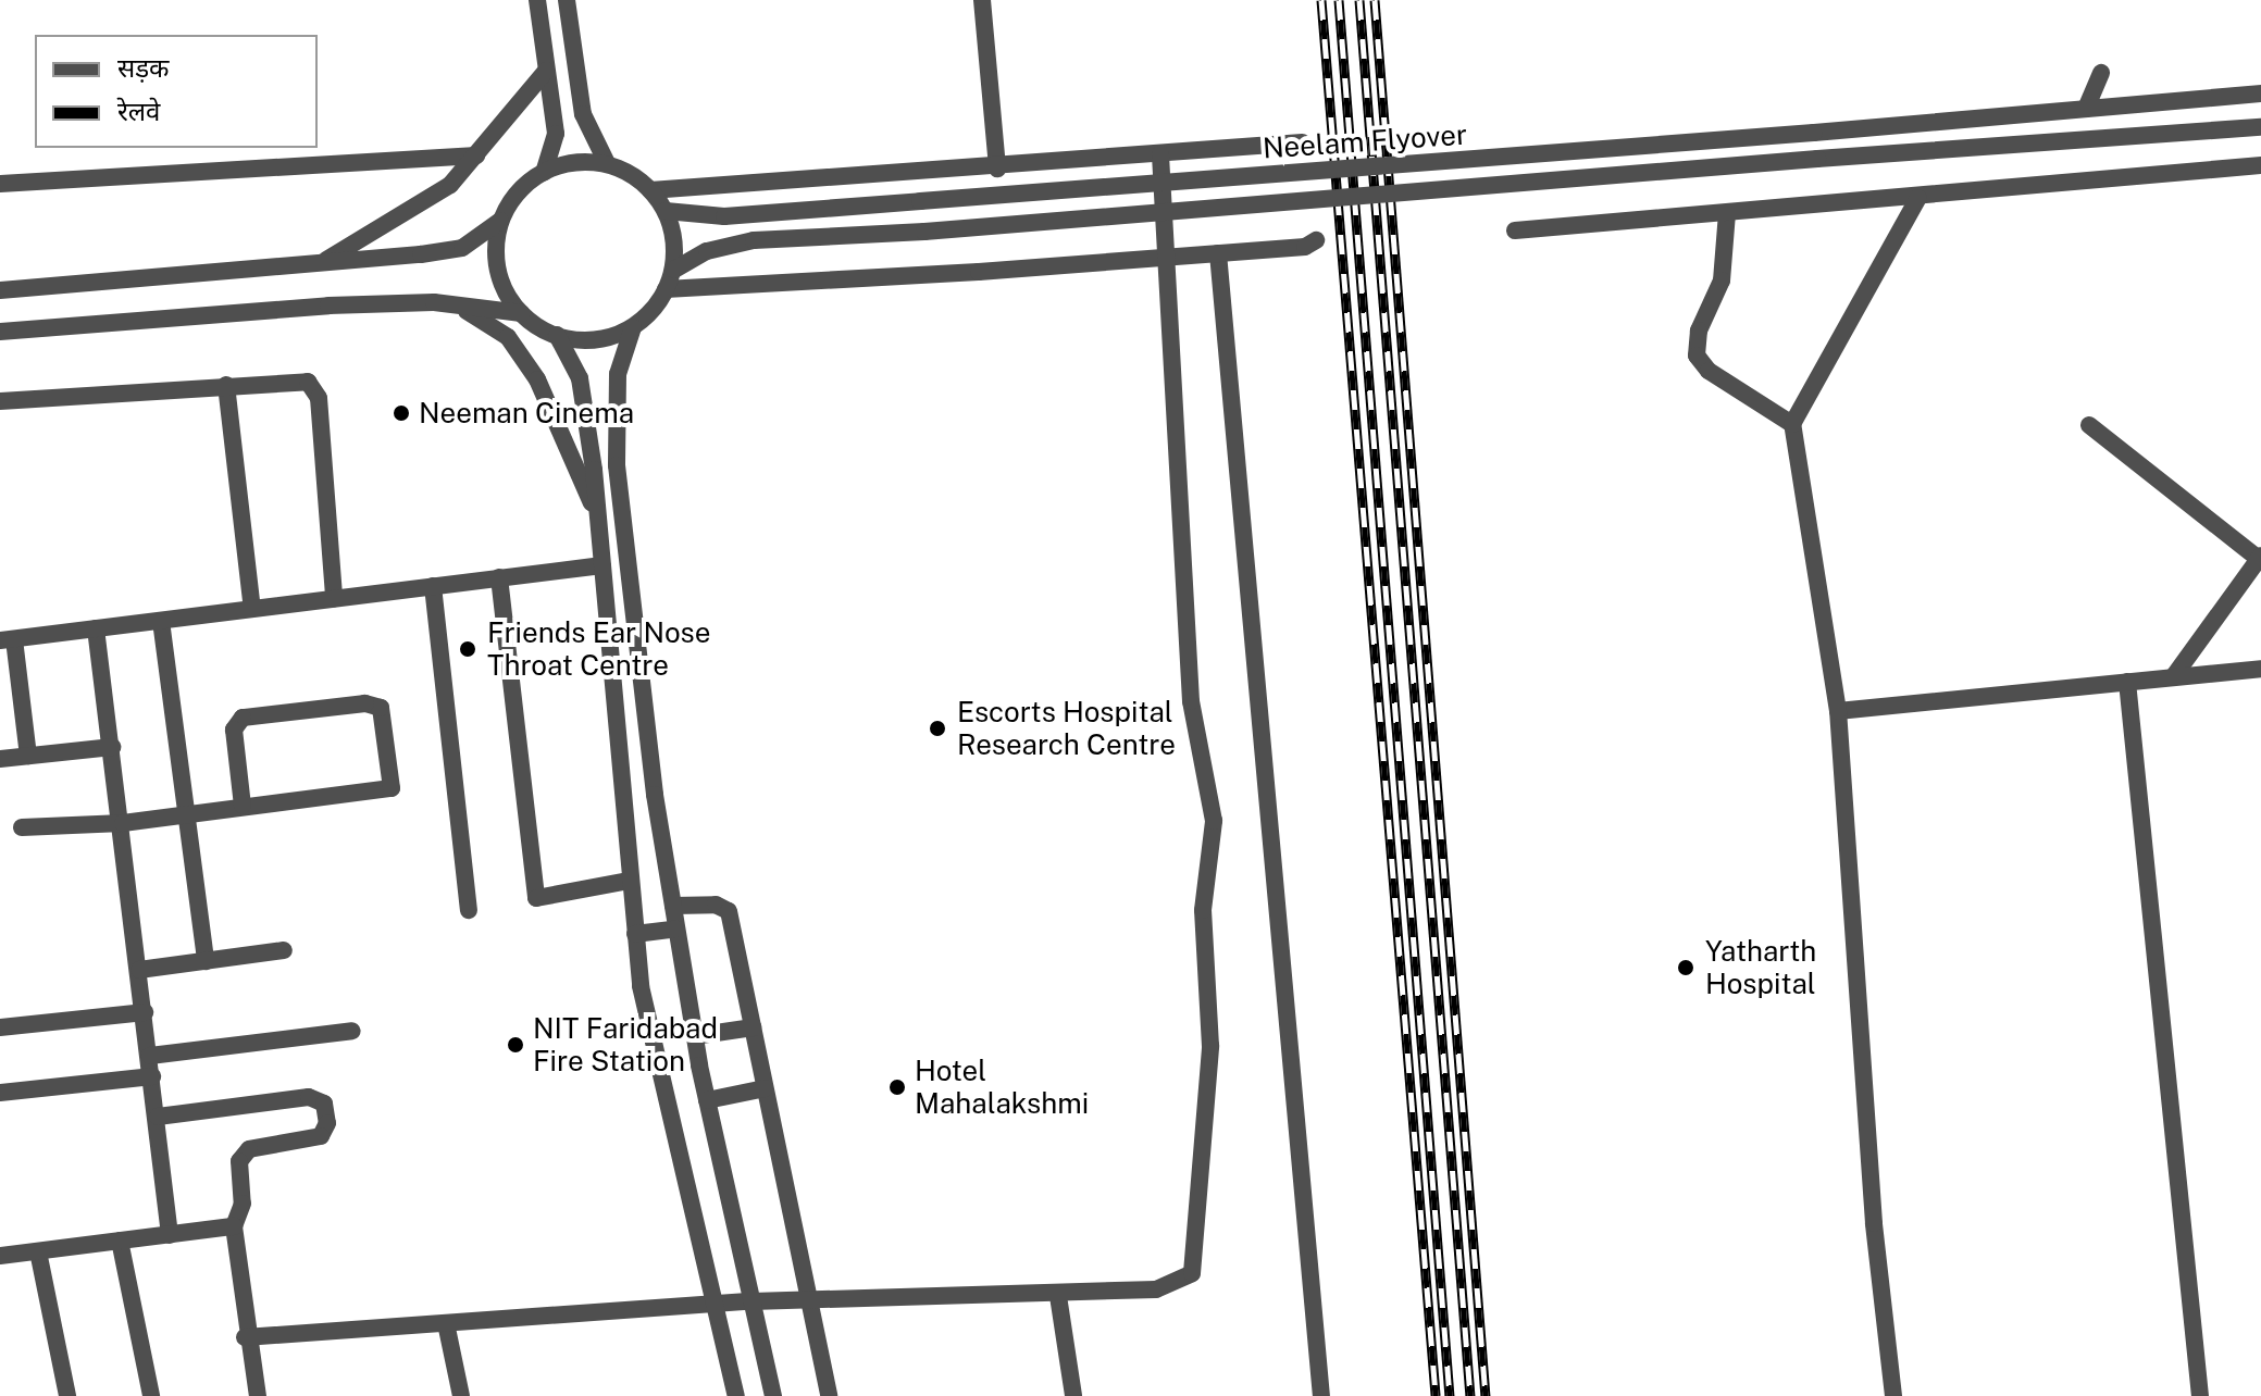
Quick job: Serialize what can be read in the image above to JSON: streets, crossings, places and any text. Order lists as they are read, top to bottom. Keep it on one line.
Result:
{"streets":{"street":["Neelam Flyover"]},"places":["Neeman Cinema","Friends Ear Nose Throat Centre","Escorts Hospital Research Centre","Yatharth Hospital","NIT Faridabad Fire Station","Hotel Mahalakshmi"],"legend":["सड़क","रेलवे"]}
